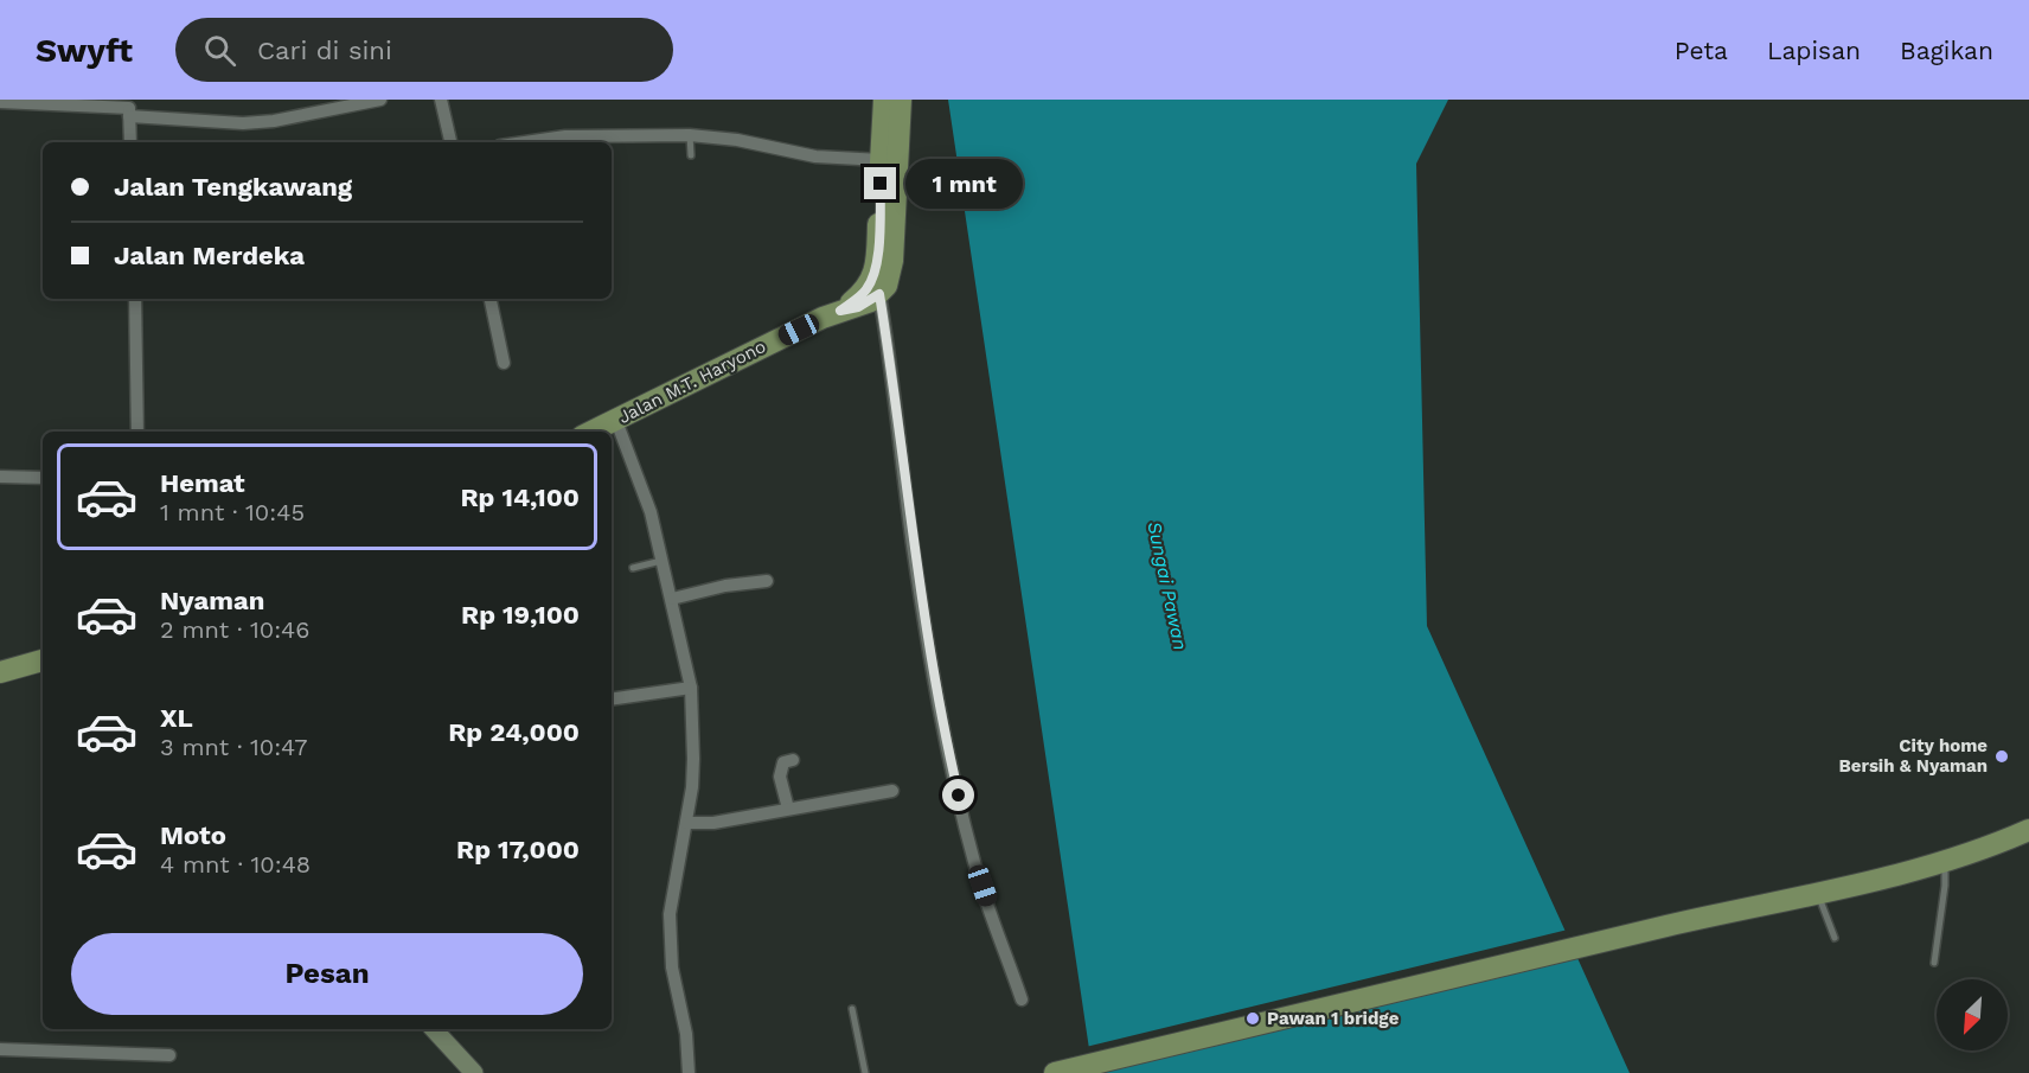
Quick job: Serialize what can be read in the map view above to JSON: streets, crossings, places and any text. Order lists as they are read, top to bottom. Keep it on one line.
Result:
{"streets":{"main road":["Jalan M.T. Haryono"]},"water":["Sungai Pawan"],"places":["City home Bersih & Nyaman","Pawan 1 bridge"],"north":"bottom left","page":{"header":"Swyft","search":"Cari di sini","nav":["Peta","Lapisan","Bagikan"],"banner":["Jalan Tengkawang","Jalan Merdeka"],"bubble":"1 mnt","list":[{"name":"Hemat","note":"1 mnt · 10:45","value":"Rp 14,100"},{"name":"Nyaman","note":"2 mnt · 10:46","value":"Rp 19,100"},{"name":"XL","note":"3 mnt · 10:47","value":"Rp 24,000"},{"name":"Moto","note":"4 mnt · 10:48","value":"Rp 17,000"}],"buttons":"Pesan"}}
